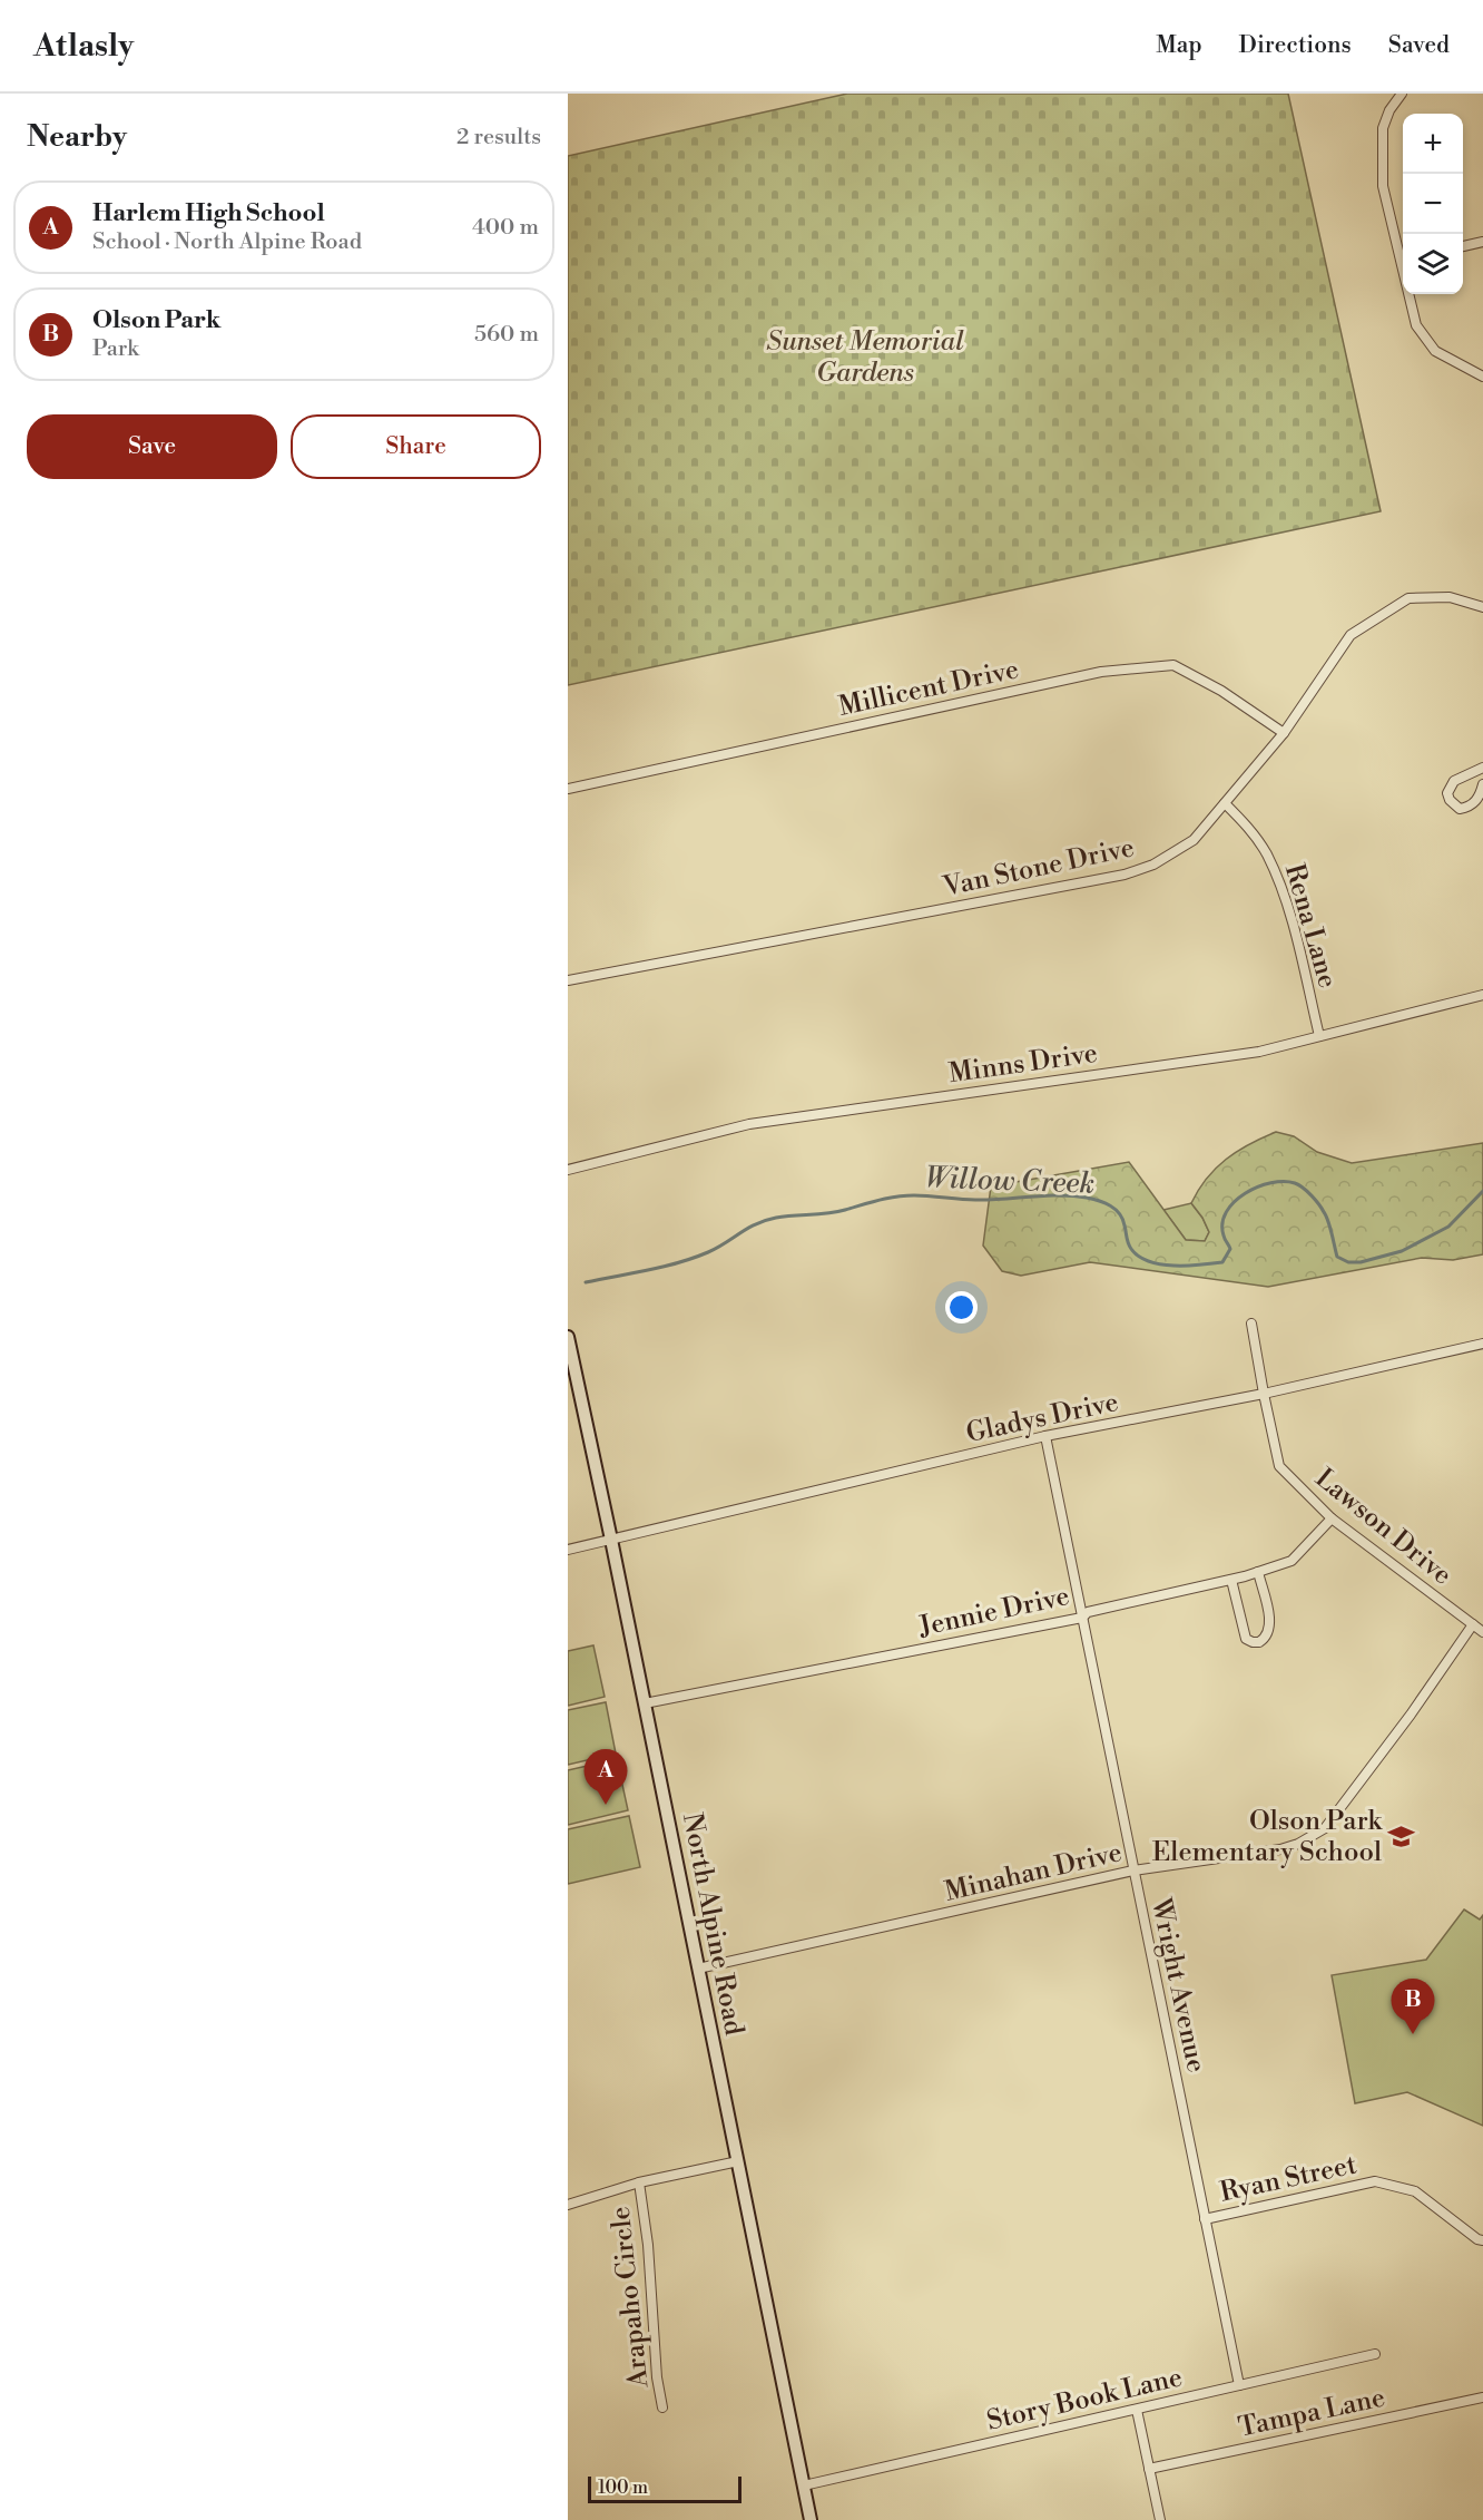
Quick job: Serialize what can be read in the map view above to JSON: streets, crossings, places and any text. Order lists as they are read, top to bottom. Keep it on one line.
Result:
{"streets":{"main road":["North Alpine Road"],"street":["Millicent Drive","Van Stone Drive","Rena Lane","Minns Drive","Gladys Drive","Lawson Drive","Jennie Drive","Minahan Drive","Wright Avenue","Ryan Street","Arapaho Circle","Story Book Lane","Tampa Lane"]},"crossings":[["Millicent Drive","Van Stone Drive"],["Van Stone Drive","Rena Lane"],["Rena Lane","Minns Drive"],["Gladys Drive","Lawson Drive"],["Gladys Drive","North Alpine Road"],["Gladys Drive","Wright Avenue"],["Lawson Drive","Jennie Drive"],["Lawson Drive","Minahan Drive"],["Jennie Drive","North Alpine Road"],["Jennie Drive","Wright Avenue"],["Minahan Drive","North Alpine Road"],["Minahan Drive","Wright Avenue"],["North Alpine Road","Story Book Lane"],["Wright Avenue","Ryan Street"],["Wright Avenue","Story Book Lane"]],"water":["Willow Creek"],"parks":["Sunset Memorial Gardens"],"places":{"school or university":["Olson Park Elementary School"]},"scale_bar":"100 m","page":{"header":"Atlasly","nav":["Map","Directions","Saved"],"heading":["Nearby","2 results"],"map_buttons":["+","−"],"list":[{"mark":"A","name":"Harlem High School","note":"School · North Alpine Road","value":"400 m"},{"mark":"B","name":"Olson Park","note":"Park","value":"560 m"}],"buttons":["Save","Share"],"pins":["A","B"],"scale":"100 m"}}
